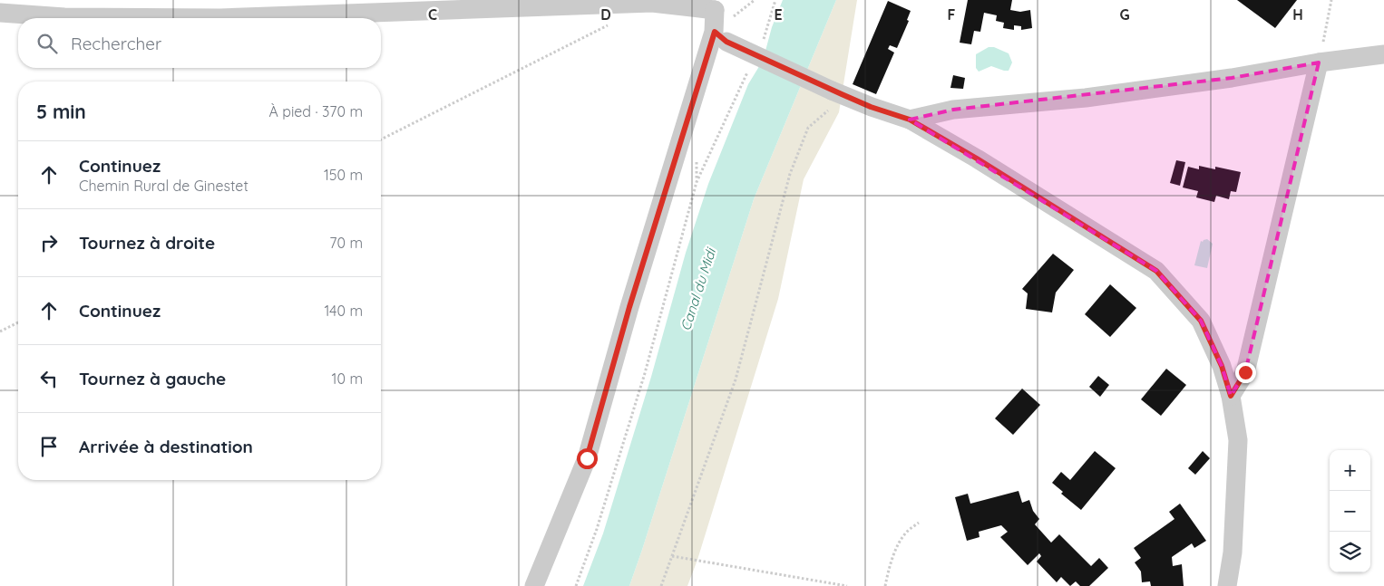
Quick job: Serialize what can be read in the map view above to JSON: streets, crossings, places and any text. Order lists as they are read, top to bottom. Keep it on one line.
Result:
{"water":["Canal du Midi"],"page":{"search":"Rechercher","heading":["5 min","À pied · 370 m"],"list":[["Continuez","Chemin Rural de Ginestet","150 m"],["Tournez à droite","70 m"],["Continuez","140 m"],["Tournez à gauche","10 m"],"Arrivée à destination"],"map_buttons":["+","−"]},"grid":{"columns":["C","D","E","F","G","H"]}}
